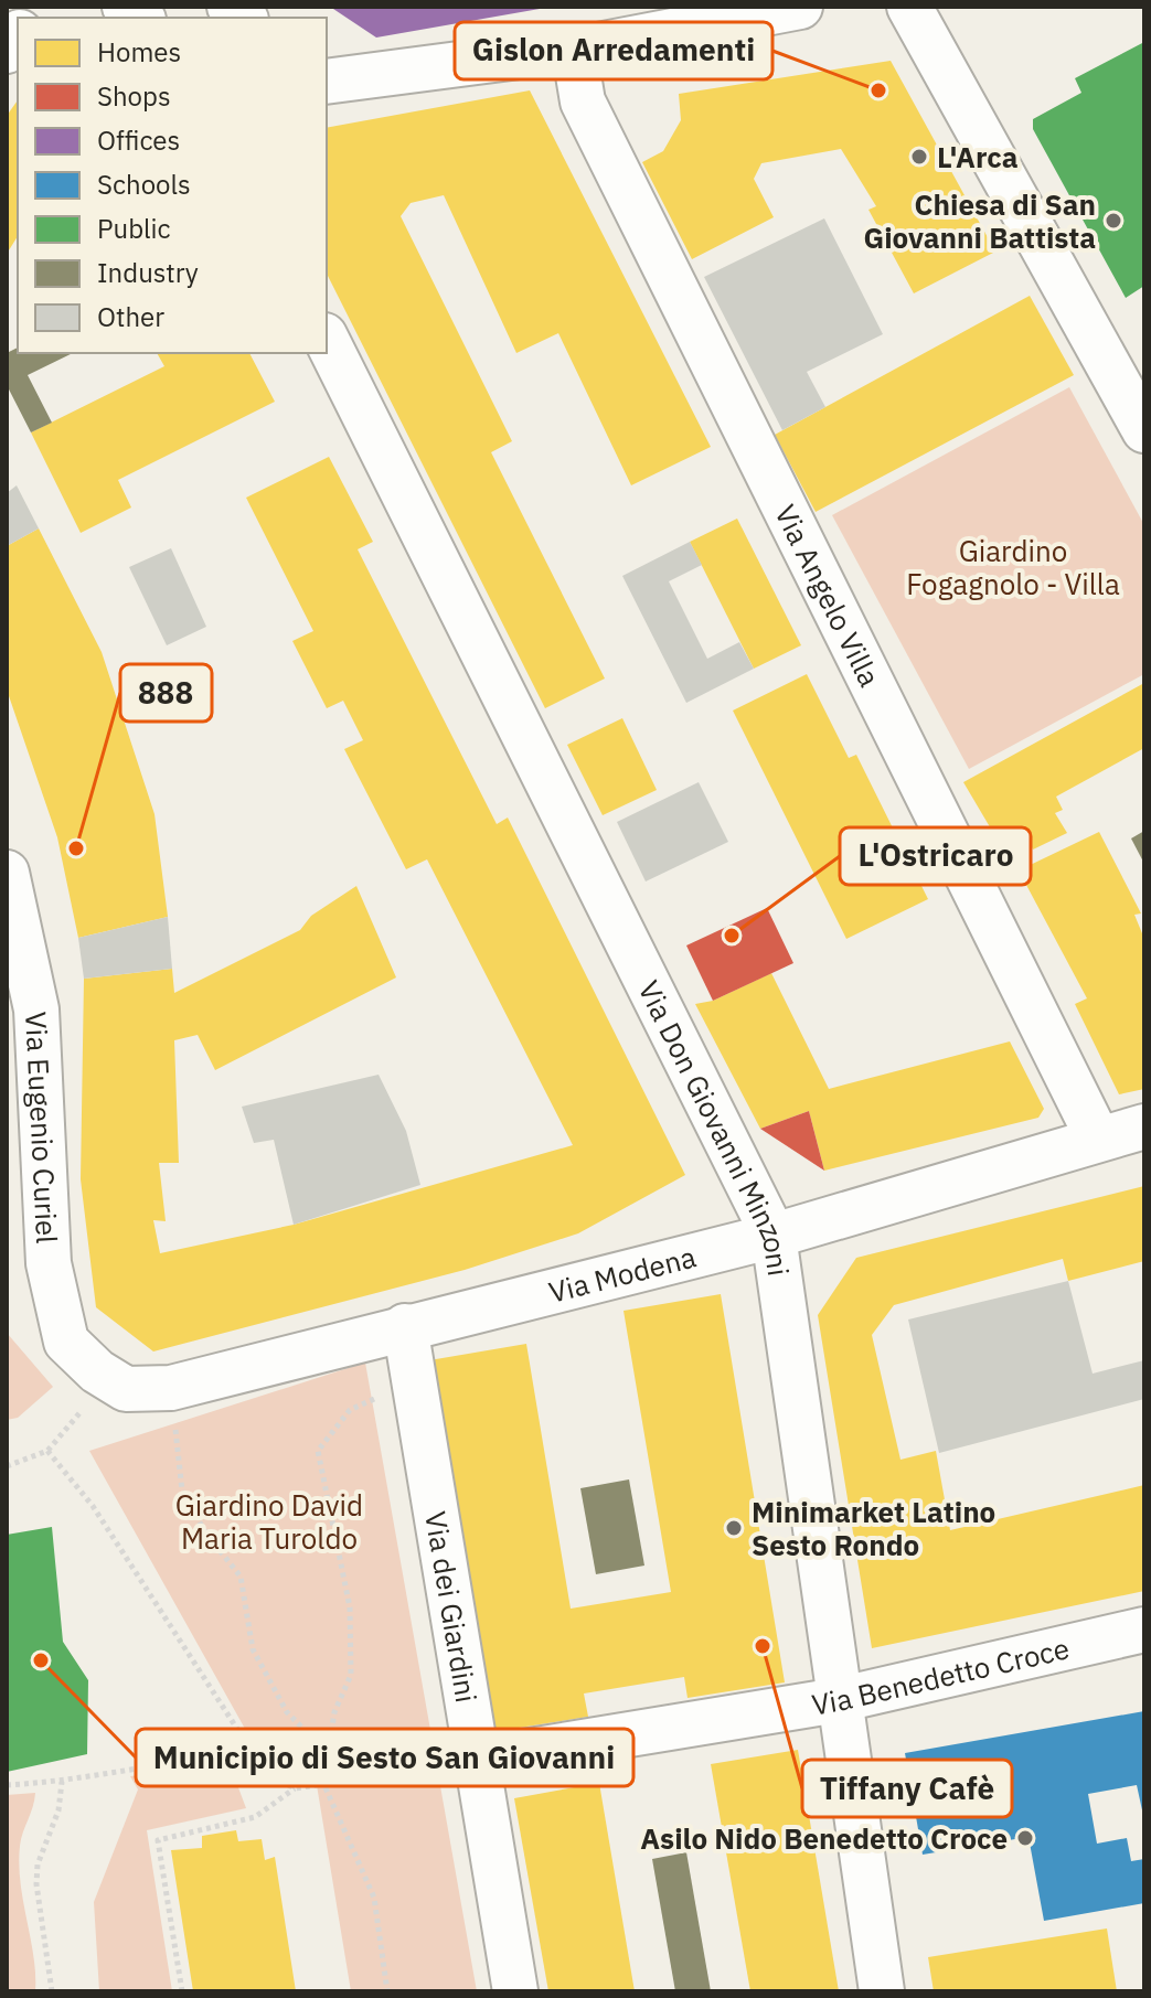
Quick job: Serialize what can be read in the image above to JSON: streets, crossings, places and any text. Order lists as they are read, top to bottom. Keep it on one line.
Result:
{"streets":{"street":["Via Angelo Villa","Via Eugenio Curiel","Via Don Giovanni Minzoni","Via Modena","Via dei Giardini","Via Benedetto Croce"]},"crossings":[["Via Angelo Villa","Via Modena"],["Via Eugenio Curiel","Via Modena"],["Via Don Giovanni Minzoni","Via Modena"],["Via Don Giovanni Minzoni","Via Benedetto Croce"],["Via Modena","Via dei Giardini"],["Via dei Giardini","Via Benedetto Croce"]],"parks":["Giardino Fogagnolo - Villa","Giardino David Maria Turoldo"],"places":["Gislon Arredamenti","L'Arca","Chiesa di San Giovanni Battista","888","L'Ostricaro","Minimarket Latino Sesto Rondo","Tiffany Cafè","Municipio di Sesto San Giovanni","Asilo Nido Benedetto Croce"],"legend":["Homes","Shops","Offices","Schools","Public","Industry","Other"]}
